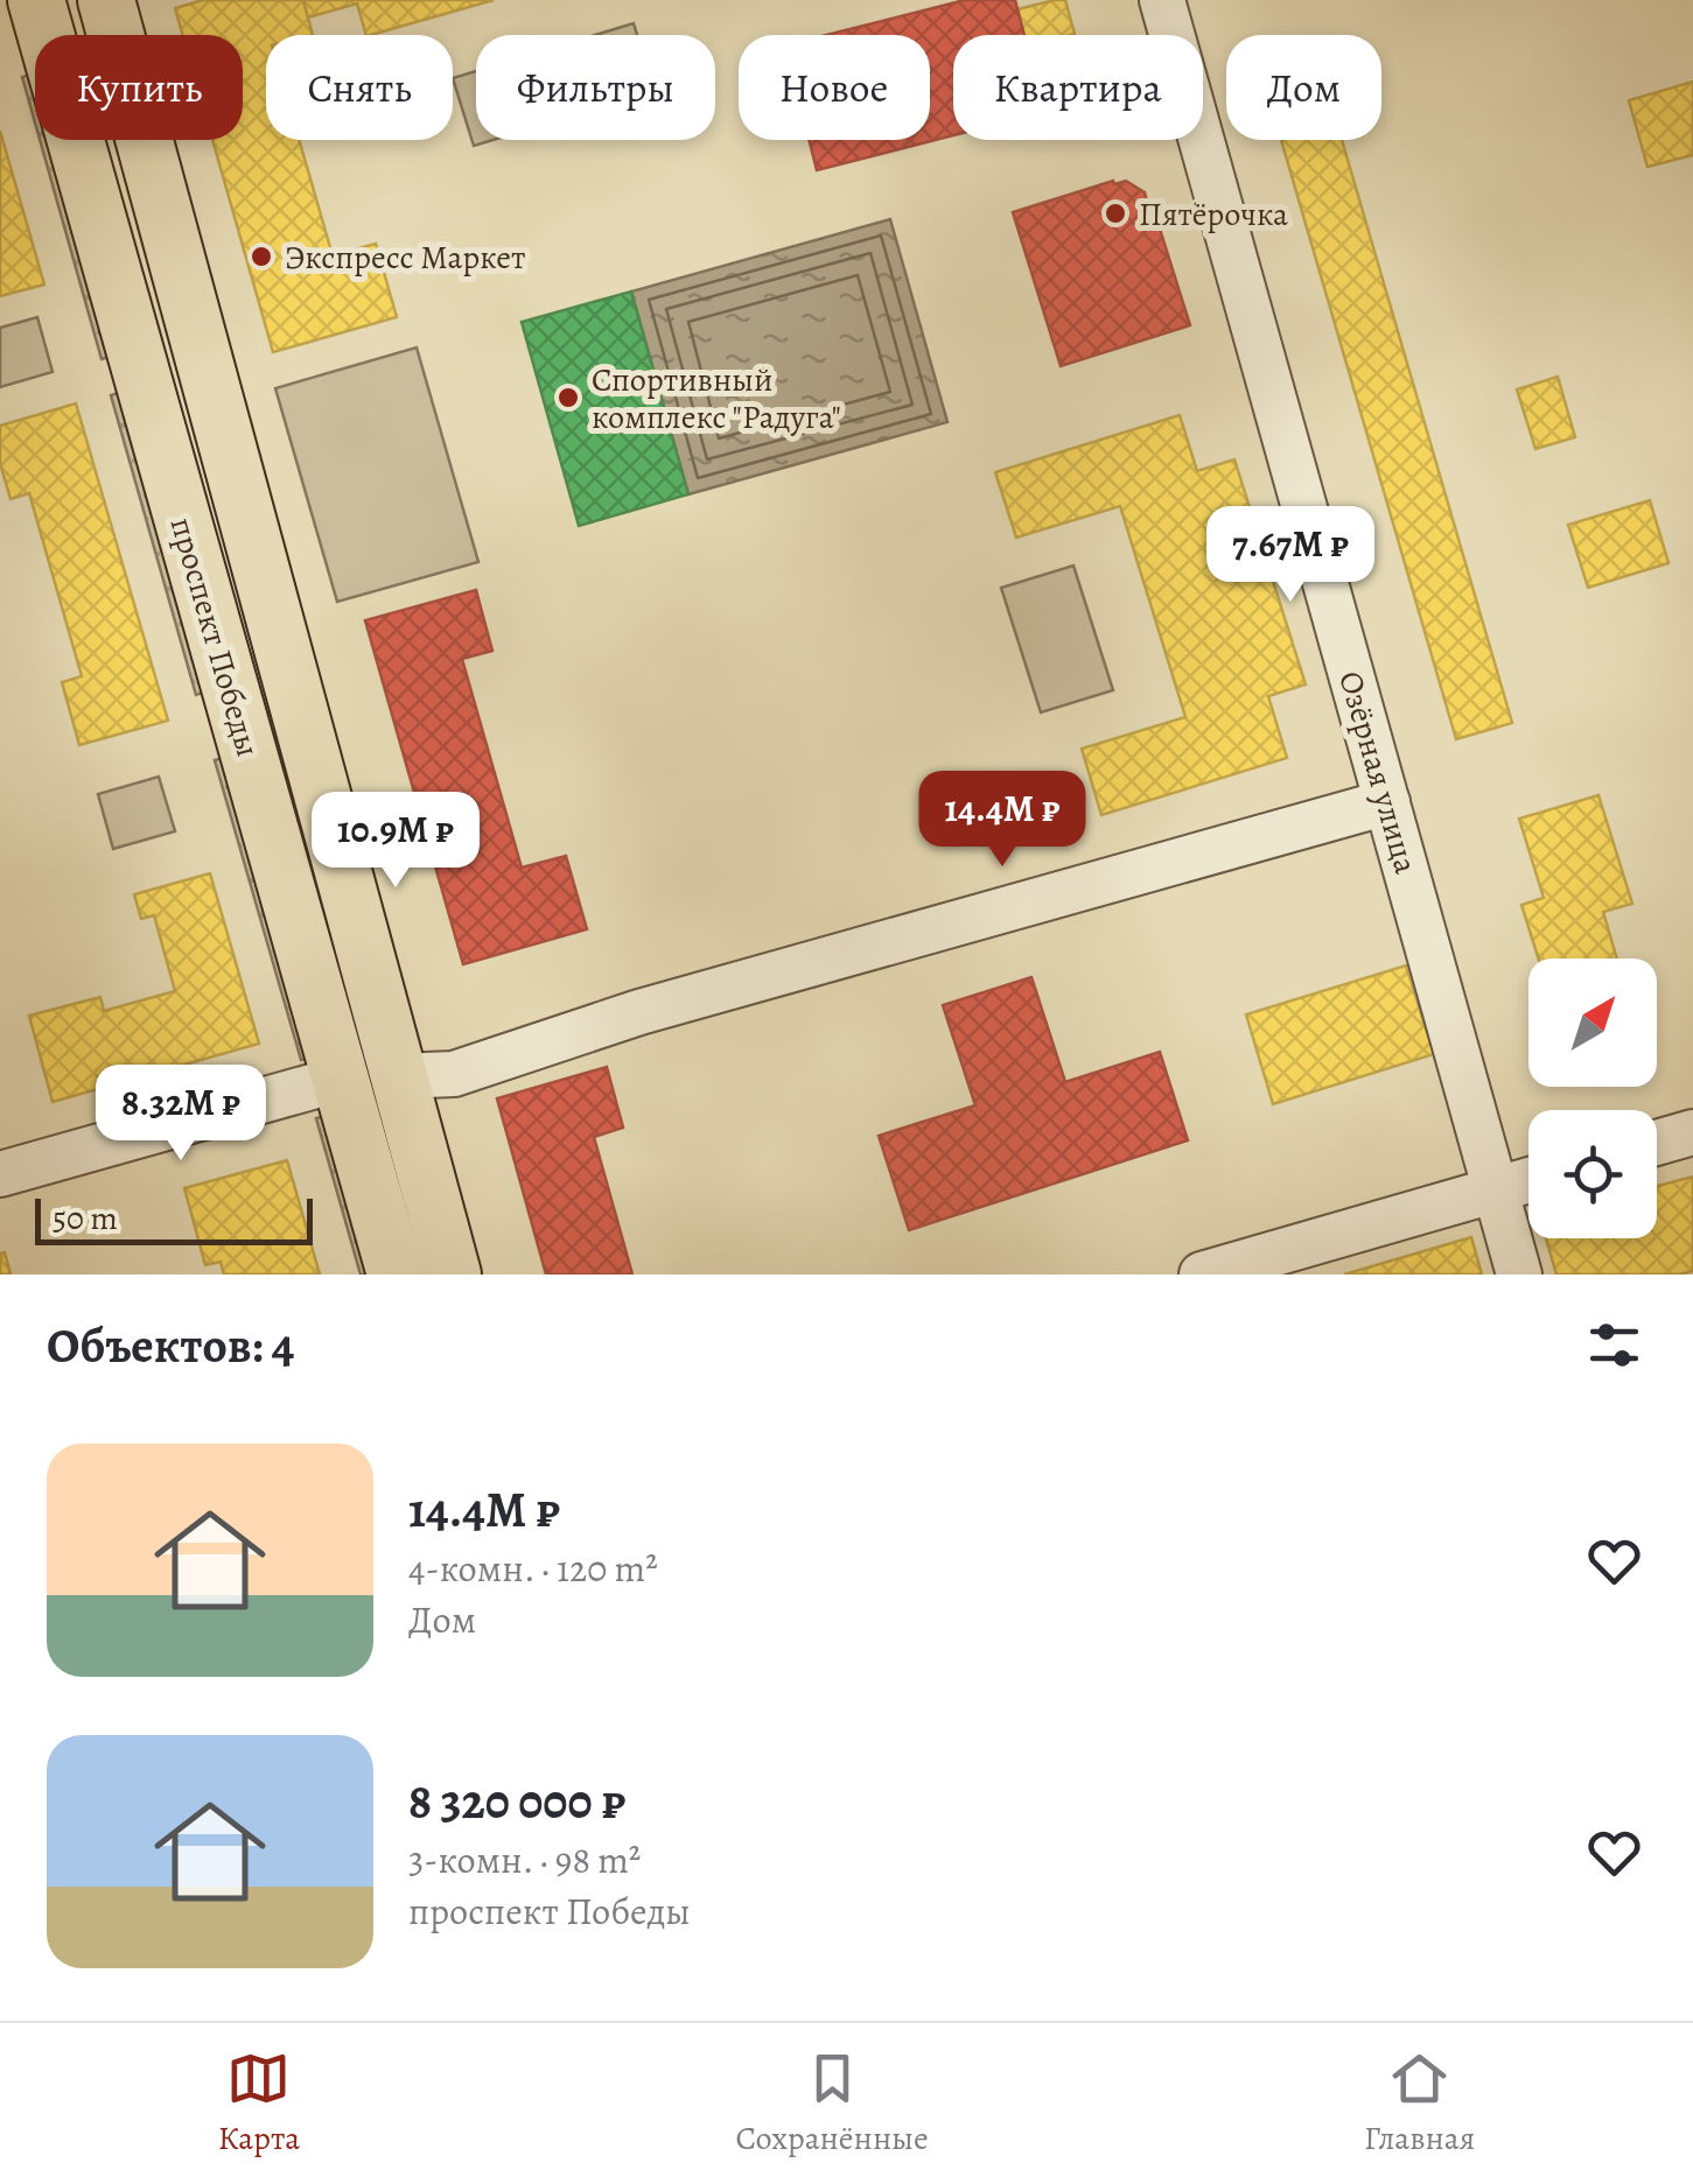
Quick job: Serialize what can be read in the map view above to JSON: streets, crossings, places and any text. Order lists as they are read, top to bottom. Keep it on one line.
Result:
{"streets":{"main road":["проспект Победы"],"street":["Озёрная улица"]},"places":["Пятёрочка","Экспресс Маркет","Спортивный комплекс \"Радуга\""],"scale_bar":"50 m","north":"top right","page":{"chip":["Купить","Снять","Фильтры","Новое","Квартира","Дом"],"price":["7.67M ₽","14.4M ₽","10.9M ₽","8.32M ₽"],"scale":"50 m","heading":"Объектов: 4","list":[{"name":"14.4M ₽","note":"4-комн. · 120 m² · Дом"},{"name":"8 320 000 ₽","note":"3-комн. · 98 m² · проспект Победы"}],"tabs":["Карта","Сохранённые","Главная"]}}
